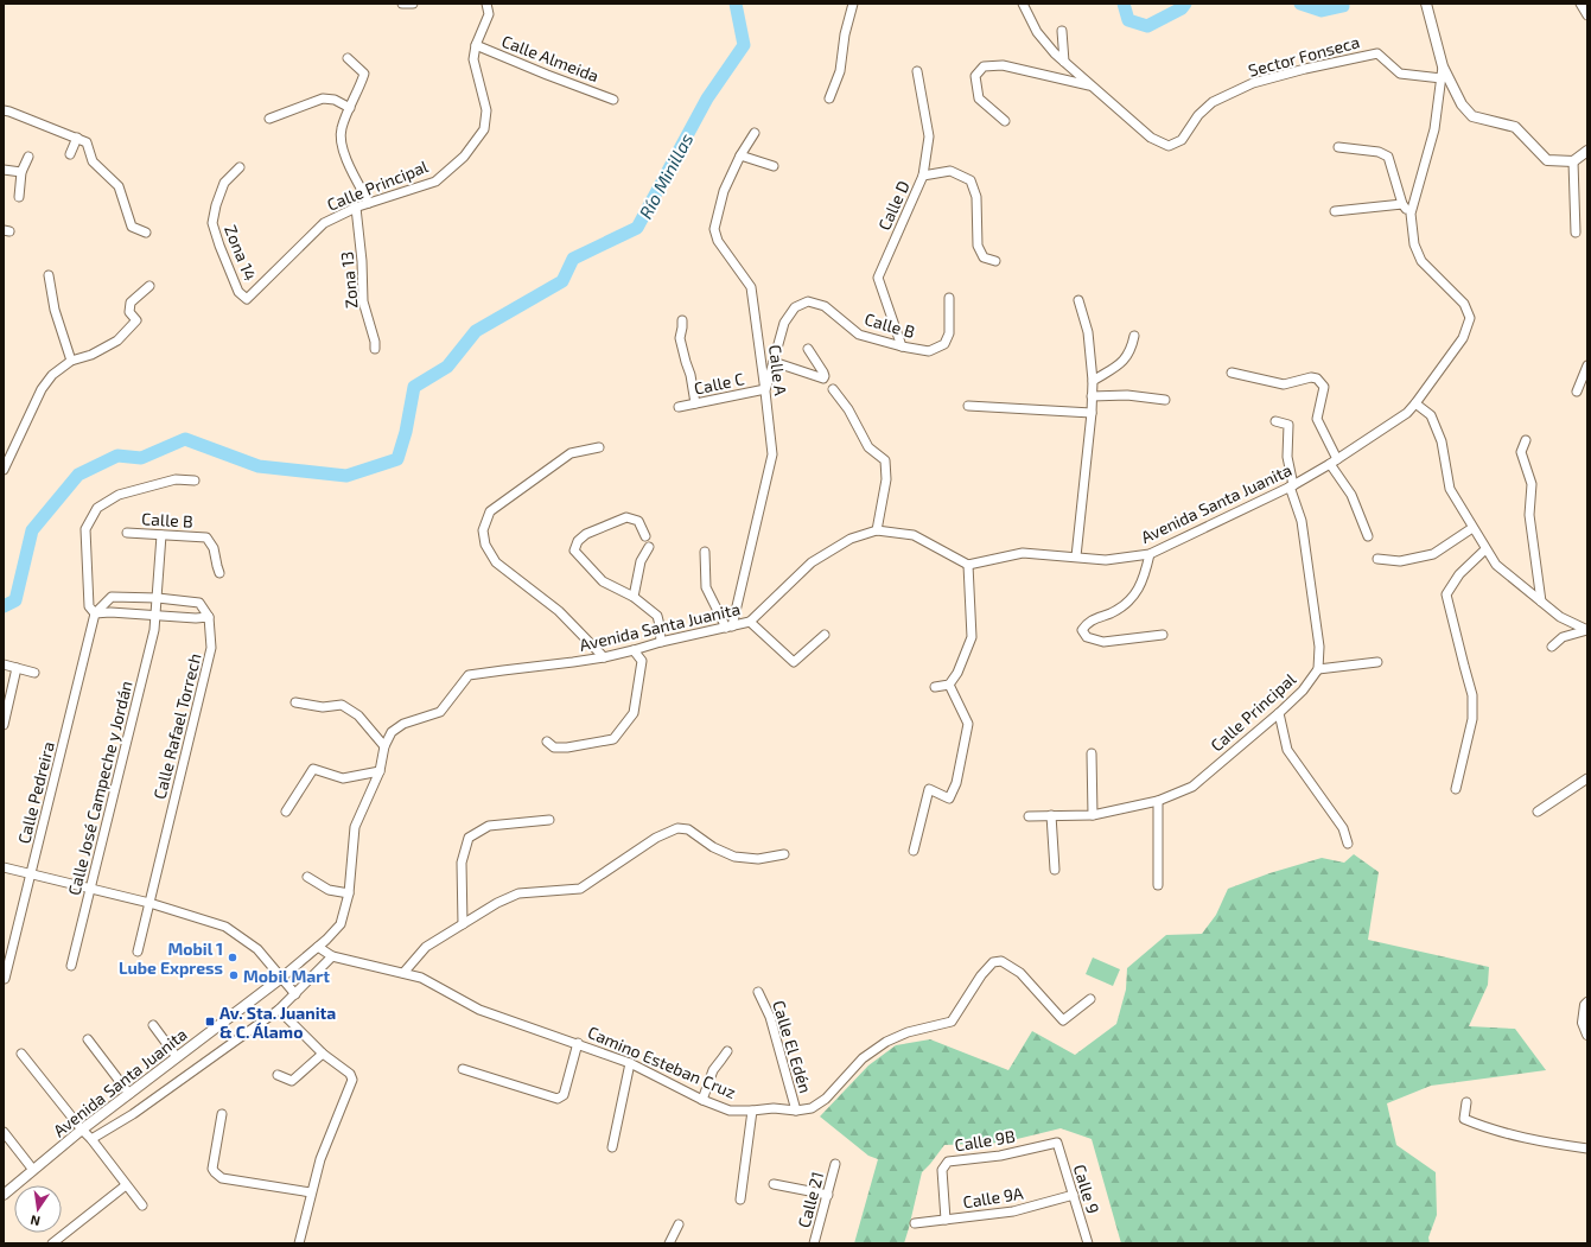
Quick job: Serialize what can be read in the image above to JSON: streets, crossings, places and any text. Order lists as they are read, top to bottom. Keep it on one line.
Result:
{"streets":{"street":["Sector Fonseca","Calle Almeida","Calle Principal","Calle D","Zona 14","Zona 13","Calle B","Calle A","Calle C","Avenida Santa Juanita","Calle Rafael Torrech","Calle José Campeche y Jordán","Calle Pedreira","Calle El Edén","Camino Esteban Cruz","Calle 9B","Calle 9","Calle 9A","Calle 21"]},"crossings":[["Sector Fonseca","Avenida Santa Juanita"],["Calle Almeida","Calle Principal"],["Calle Principal","Zona 14"],["Calle Principal","Zona 13"],["Calle Principal","Avenida Santa Juanita"],["Calle D","Calle B"],["Calle B","Calle A"],["Calle B","Calle C"],["Calle A","Calle C"],["Calle A","Avenida Santa Juanita"],["Avenida Santa Juanita","Camino Esteban Cruz"],["Calle El Edén","Camino Esteban Cruz"],["Calle 9B","Calle 9"],["Calle 9B","Calle 9A"],["Calle 9","Calle 9A"]],"water":["Río Minillas"],"places":{"other":["Mobil 1 Lube Express","Mobil Mart"],"transit":["Av. Sta. Juanita & C. Álamo"]},"north":"bottom"}
